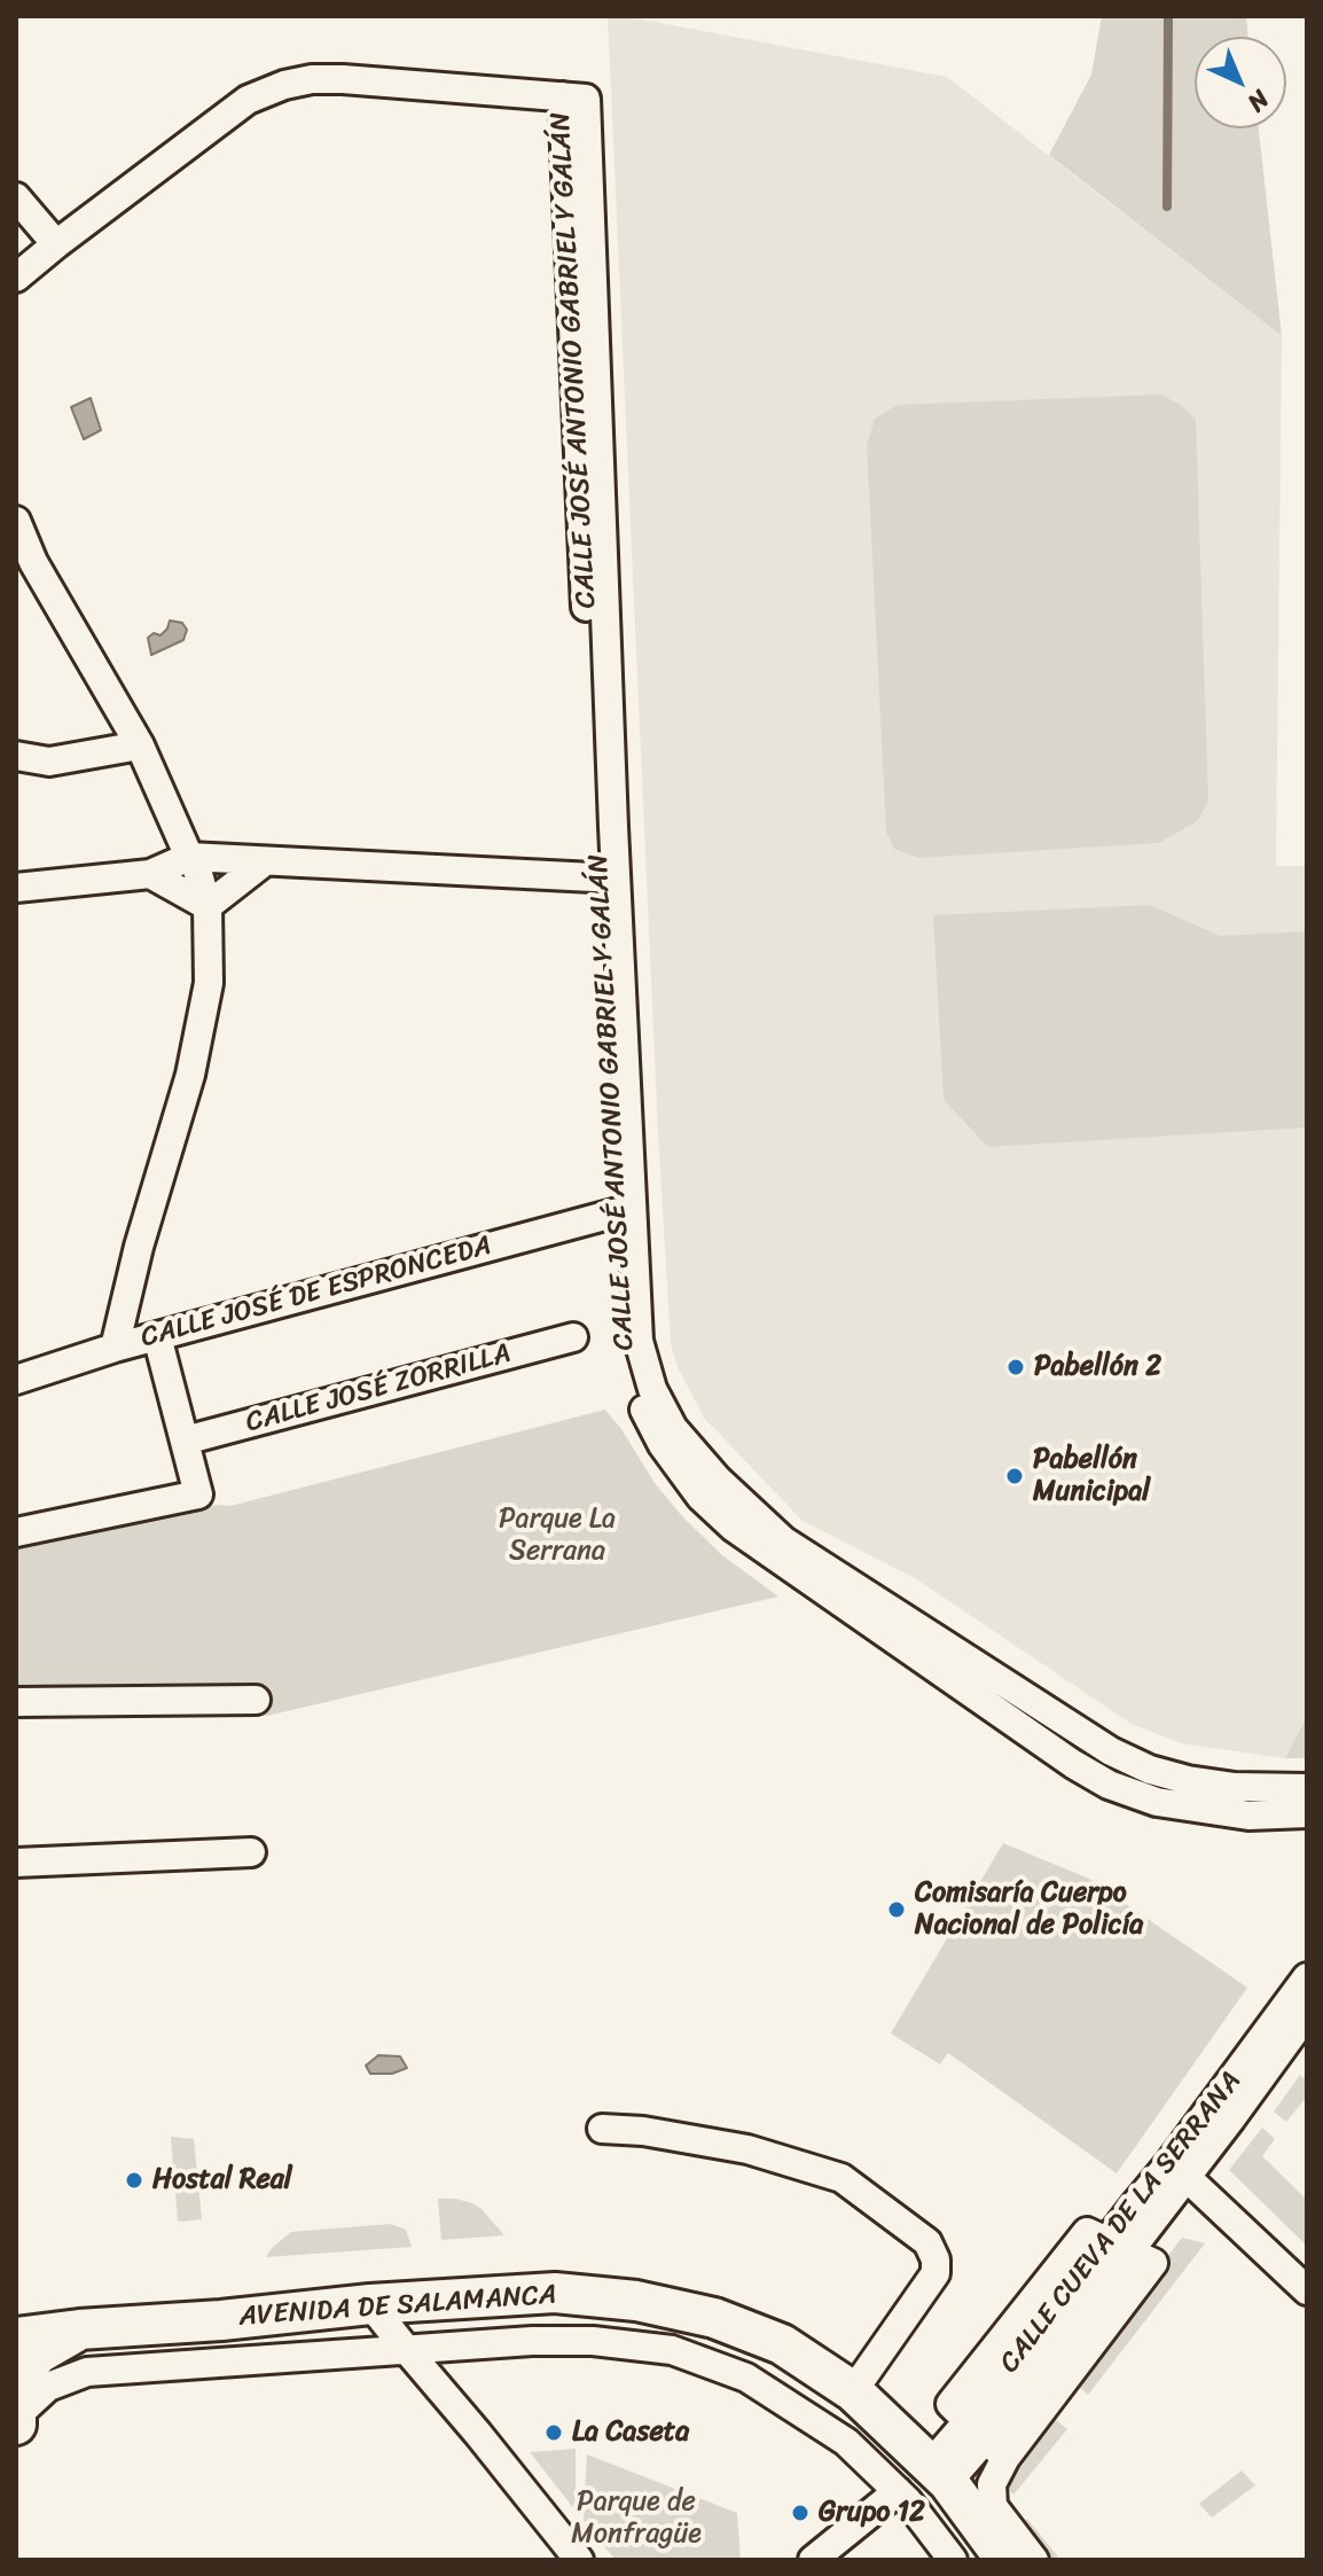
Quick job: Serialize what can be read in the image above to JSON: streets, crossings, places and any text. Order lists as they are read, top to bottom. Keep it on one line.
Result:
{"streets":{"main road":["AVENIDA DE SALAMANCA"],"street":["CALLE JOSÉ ANTONIO GABRIEL Y GALÁN","CALLE JOSÉ DE ESPRONCEDA","CALLE JOSÉ ZORRILLA","CALLE CUEVA DE LA SERRANA"]},"crossings":[["CALLE JOSÉ ANTONIO GABRIEL Y GALÁN","CALLE JOSÉ DE ESPRONCEDA"]],"parks":["Parque La Serrana","Parque de Monfragüe"],"places":["Pabellón 2","Pabellón Municipal","Comisaría Cuerpo Nacional de Policía","Hostal Real","La Caseta","Grupo 12"],"north":"bottom right"}
